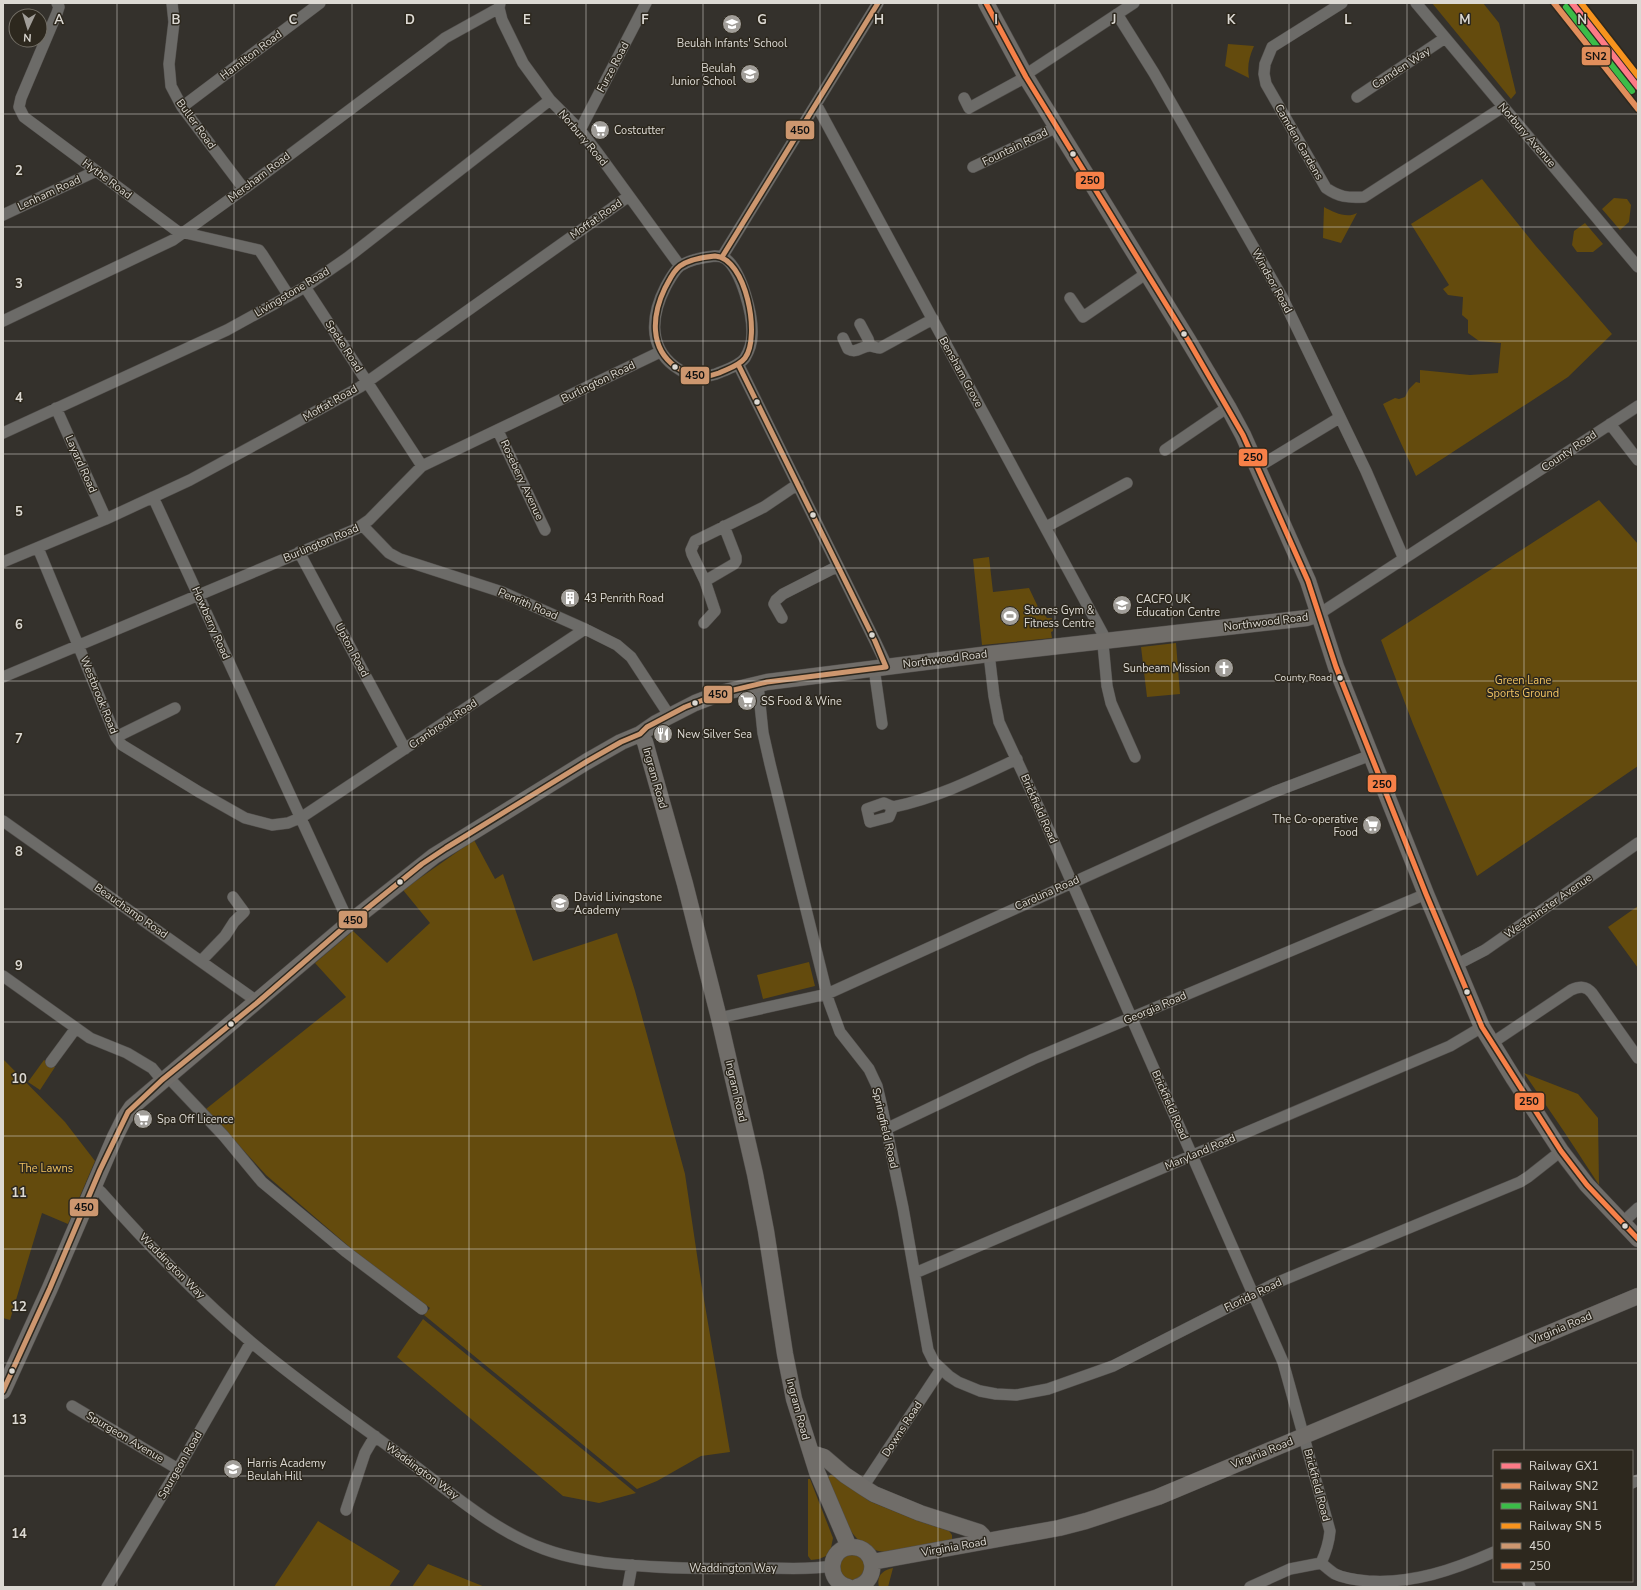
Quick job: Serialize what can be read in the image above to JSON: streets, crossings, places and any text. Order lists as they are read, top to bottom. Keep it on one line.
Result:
{"streets":{"street":["Hamilton Road","Furze Road","Camden Way","Buller Road","Norbury Avenue","Norbury Road","Camden Gardens","Fountain Road","Mersham Road","Hythe Road","Lenham Road","Moffat Road","Windsor Road","Livingstone Road","Speke Road","Bensham Grove","Burlington Road","County Road","Layard Road","Rosebery Avenue","Penrith Road","Northwood Road","Howberry Road","Upton Road","Westbrook Road","Cranbrook Road","Ingram Road","Brickfield Road","Carolina Road","Westminster Avenue","Beauchamp Road","Georgia Road","Springfield Road","Maryland Road","Waddington Way","Florida Road","Virginia Road","Downs Road","Spurgeon Avenue","Spurgeon Road"]},"crossings":[["Hamilton Road","Buller Road"],["Furze Road","Norbury Road"],["Camden Way","Norbury Avenue"],["Buller Road","Mersham Road"],["Norbury Avenue","Camden Gardens"],["Norbury Road","Mersham Road"],["Norbury Road","Moffat Road"],["Norbury Road","Livingstone Road"],["Norbury Road","Burlington Road"],["Mersham Road","Hythe Road"],["Hythe Road","Lenham Road"],["Hythe Road","Livingstone Road"],["Moffat Road","Speke Road"],["Moffat Road","Layard Road"],["Moffat Road","Howberry Road"],["Moffat Road","Westbrook Road"],["Windsor Road","County Road"],["Livingstone Road","Speke Road"],["Livingstone Road","Layard Road"],["Speke Road","Burlington Road"],["Bensham Grove","Northwood Road"],["Burlington Road","Rosebery Avenue"],["Burlington Road","Penrith Road"],["Burlington Road","Howberry Road"],["Burlington Road","Upton Road"],["Burlington Road","Westbrook Road"],["County Road","Northwood Road"],["Penrith Road","Northwood Road"],["Penrith Road","Cranbrook Road"],["Northwood Road","Howberry Road"],["Northwood Road","Ingram Road"],["Northwood Road","Brickfield Road"],["Northwood Road","Beauchamp Road"],["Northwood Road","Springfield Road"],["Northwood Road","Waddington Way"],["Howberry Road","Westbrook Road"],["Howberry Road","Cranbrook Road"],["Upton Road","Cranbrook Road"],["Westbrook Road","Cranbrook Road"],["Ingram Road","Carolina Road"],["Brickfield Road","Carolina Road"],["Brickfield Road","Georgia Road"],["Brickfield Road","Maryland Road"],["Brickfield Road","Florida Road"],["Brickfield Road","Virginia Road"],["Carolina Road","Springfield Road"],["Georgia Road","Springfield Road"],["Springfield Road","Maryland Road"],["Springfield Road","Florida Road"],["Springfield Road","Downs Road"],["Waddington Way","Spurgeon Road"],["Florida Road","Downs Road"],["Spurgeon Avenue","Spurgeon Road"]],"parks":["Green Lane Sports Ground","The Lawns"],"places":{"school or university":["Beulah Infants' School","Beulah Junior School","CACFO UK Education Centre","David Livingstone Academy","Harris Academy Beulah Hill"],"supermarket":["Costcutter","SS Food & Wine","The Co-operative Food","Spa Off Licence"],"building":["43 Penrith Road"],"sports":["Stones Gym & Fitness Centre"],"church":["Sunbeam Mission"],"other":["County Road"],"restaurant":["New Silver Sea"]},"lines":["rail line GX1","rail line SN2","transit line 450","transit line 250","rail line SN1"],"legend":["Railway GX1","Railway SN2","Railway SN1","Railway SN 5","450","250"],"north":"bottom","grid":{"columns":["A","B","C","D","E","F","G","H","I","J","K","L","M","N"],"rows":["2","3","4","5","6","7","8","9","10","11","12","13","14"]}}
